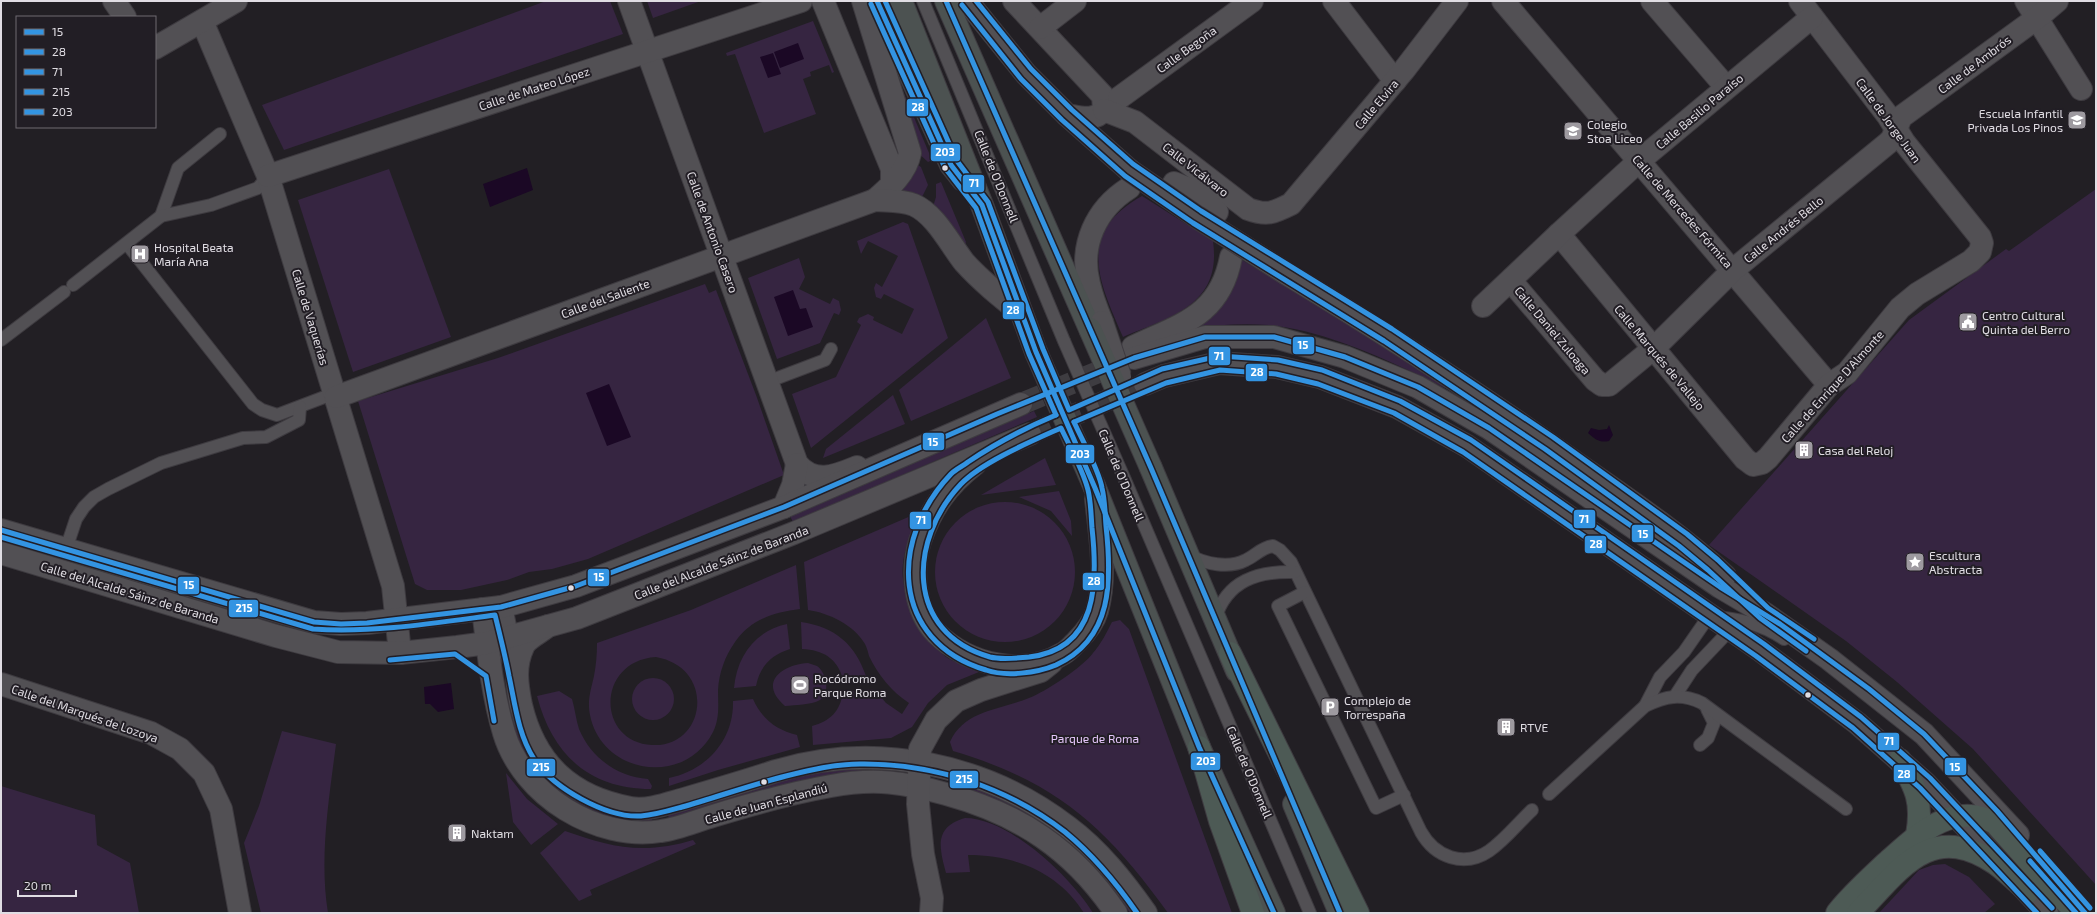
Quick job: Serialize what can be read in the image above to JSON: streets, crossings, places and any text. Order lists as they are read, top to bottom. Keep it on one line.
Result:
{"streets":{"main road":["Calle de O'Donnell"],"street":["Calle Begoña","Calle de Ambrós","Calle de Mateo López","Calle Elvira","Calle Basilio Paraíso","Calle de Jorge Juan","Calle Vicálvaro","Calle de Mercedes Fórmica","Calle Andrés Bello","Calle de Antonio Casero","Calle del Saliente","Calle de Vaquerías","Calle Daniel Zuloaga","Calle Marqués de Vallejo","Calle de Enrique D'Almonte","Calle del Alcalde Sáinz de Baranda","Calle del Marqués de Lozoya","Calle de Juan Esplandiú"]},"crossings":[["Calle Begoña","Calle Vicálvaro"],["Calle de Ambrós","Calle de Jorge Juan"],["Calle de Ambrós","Calle Andrés Bello"],["Calle de Mateo López","Calle de Antonio Casero"],["Calle de Mateo López","Calle de Vaquerías"],["Calle Elvira","Calle Vicálvaro"],["Calle Basilio Paraíso","Calle de Jorge Juan"],["Calle Basilio Paraíso","Calle de Mercedes Fórmica"],["Calle Basilio Paraíso","Calle Daniel Zuloaga"],["Calle Basilio Paraíso","Calle Marqués de Vallejo"],["Calle de Jorge Juan","Calle Andrés Bello"],["Calle de Jorge Juan","Calle de Enrique D'Almonte"],["Calle de O'Donnell","Calle del Saliente"],["Calle de Mercedes Fórmica","Calle Andrés Bello"],["Calle de Mercedes Fórmica","Calle de Enrique D'Almonte"],["Calle Andrés Bello","Calle Daniel Zuloaga"],["Calle Andrés Bello","Calle Marqués de Vallejo"],["Calle de Antonio Casero","Calle del Saliente"],["Calle del Saliente","Calle de Vaquerías"],["Calle de Vaquerías","Calle del Alcalde Sáinz de Baranda"],["Calle Marqués de Vallejo","Calle de Enrique D'Almonte"],["Calle del Alcalde Sáinz de Baranda","Calle de Juan Esplandiú"]],"parks":["Parque de Roma"],"places":{"school or university":["Escuela Infantil Privada Los Pinos","Colegio Stoa Liceo"],"hospital":["Hospital Beata María Ana"],"public building":["Centro Cultural Quinta del Berro"],"building":["Casa del Reloj","RTVE","Naktam"],"place":["Escultura Abstracta"],"sports":["Rocódromo Parque Roma"],"parking":["Complejo de Torrespaña"]},"lines":["transit line 71","transit line 203","transit line 28","transit line 15","transit line 215"],"legend":["15","28","71","215","203"],"scale_bar":"20 m"}
